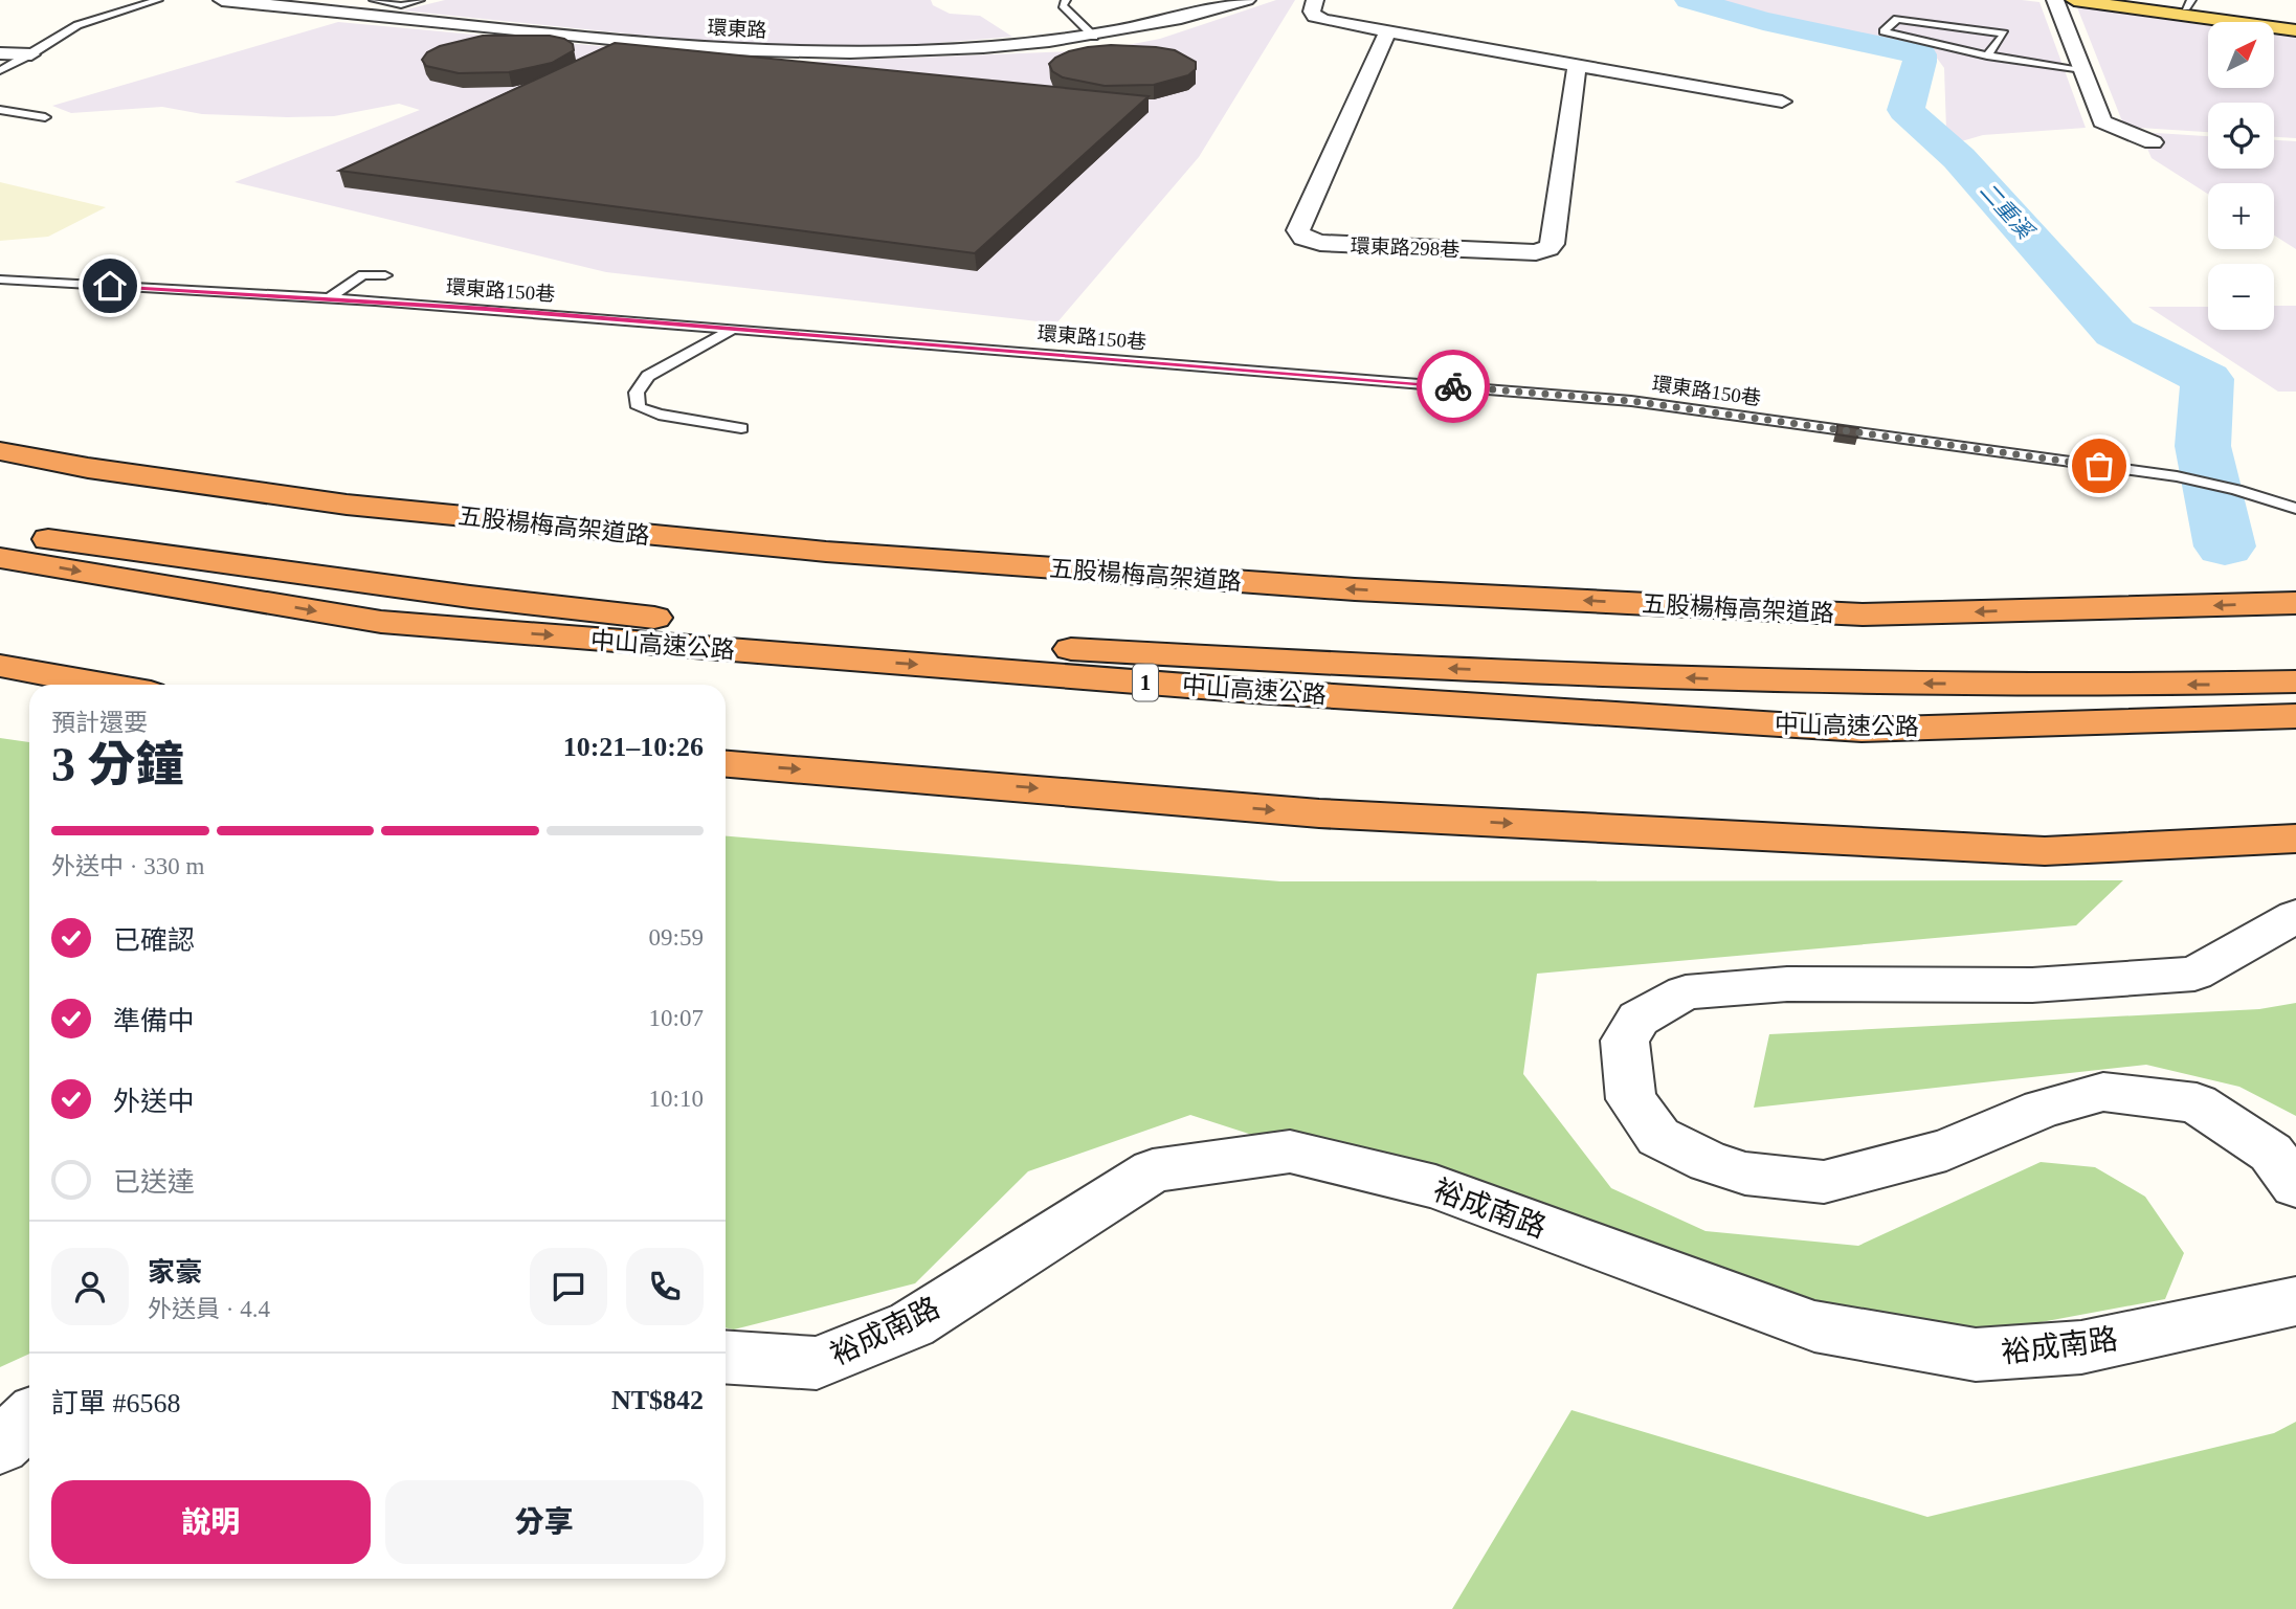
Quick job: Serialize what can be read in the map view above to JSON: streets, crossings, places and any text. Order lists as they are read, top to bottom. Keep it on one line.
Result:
{"streets":{"highway":["五股楊梅高架道路","中山高速公路","1"],"street":["環東路","環東路298巷","裕成南路"],"lane":["環東路150巷"]},"water":["二重溪"],"north":"top right","page":{"map_buttons":["+","−"],"heading":["3 分鐘","預計還要","10:21–10:26"],"panel":["家豪","外送員 · 4.4","訂單 #6568","NT$842"],"bar":"外送中 · 330 m","list":[["已確認","09:59"],["準備中","10:07"],["外送中","10:10"],"已送達"],"buttons":["說明","分享"]}}
